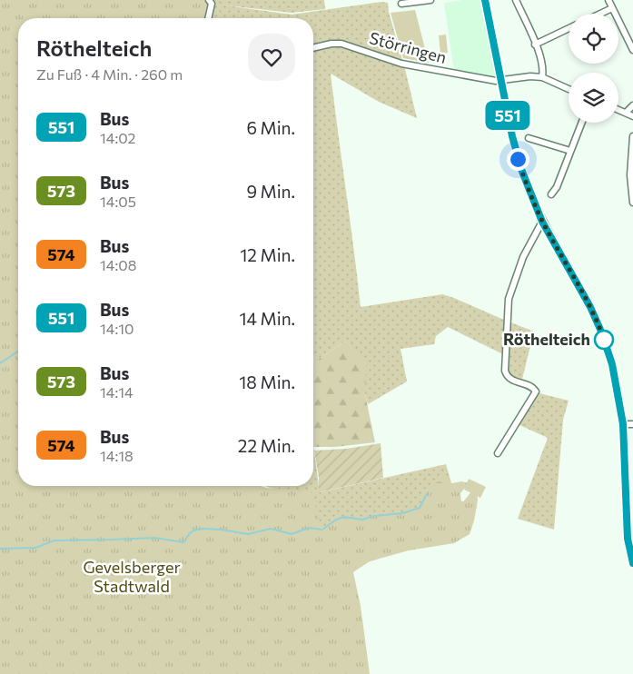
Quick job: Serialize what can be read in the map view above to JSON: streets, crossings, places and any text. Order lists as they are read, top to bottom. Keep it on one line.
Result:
{"streets":{"street":["Störringen"]},"parks":["Gevelsberger Stadtwald"],"places":["Röthelteich"],"lines":["bus line 551"],"page":{"on_map":"551","heading":["Röthelteich","Zu Fuß · 4 Min. · 260 m"],"list":[{"mark":"551","name":"Bus","note":"14:02","value":"6 Min."},{"mark":"573","name":"Bus","note":"14:05","value":"9 Min."},{"mark":"574","name":"Bus","note":"14:08","value":"12 Min."},{"mark":"551","name":"Bus","note":"14:10","value":"14 Min."},{"mark":"573","name":"Bus","note":"14:14","value":"18 Min."},{"mark":"574","name":"Bus","note":"14:18","value":"22 Min."}]}}
